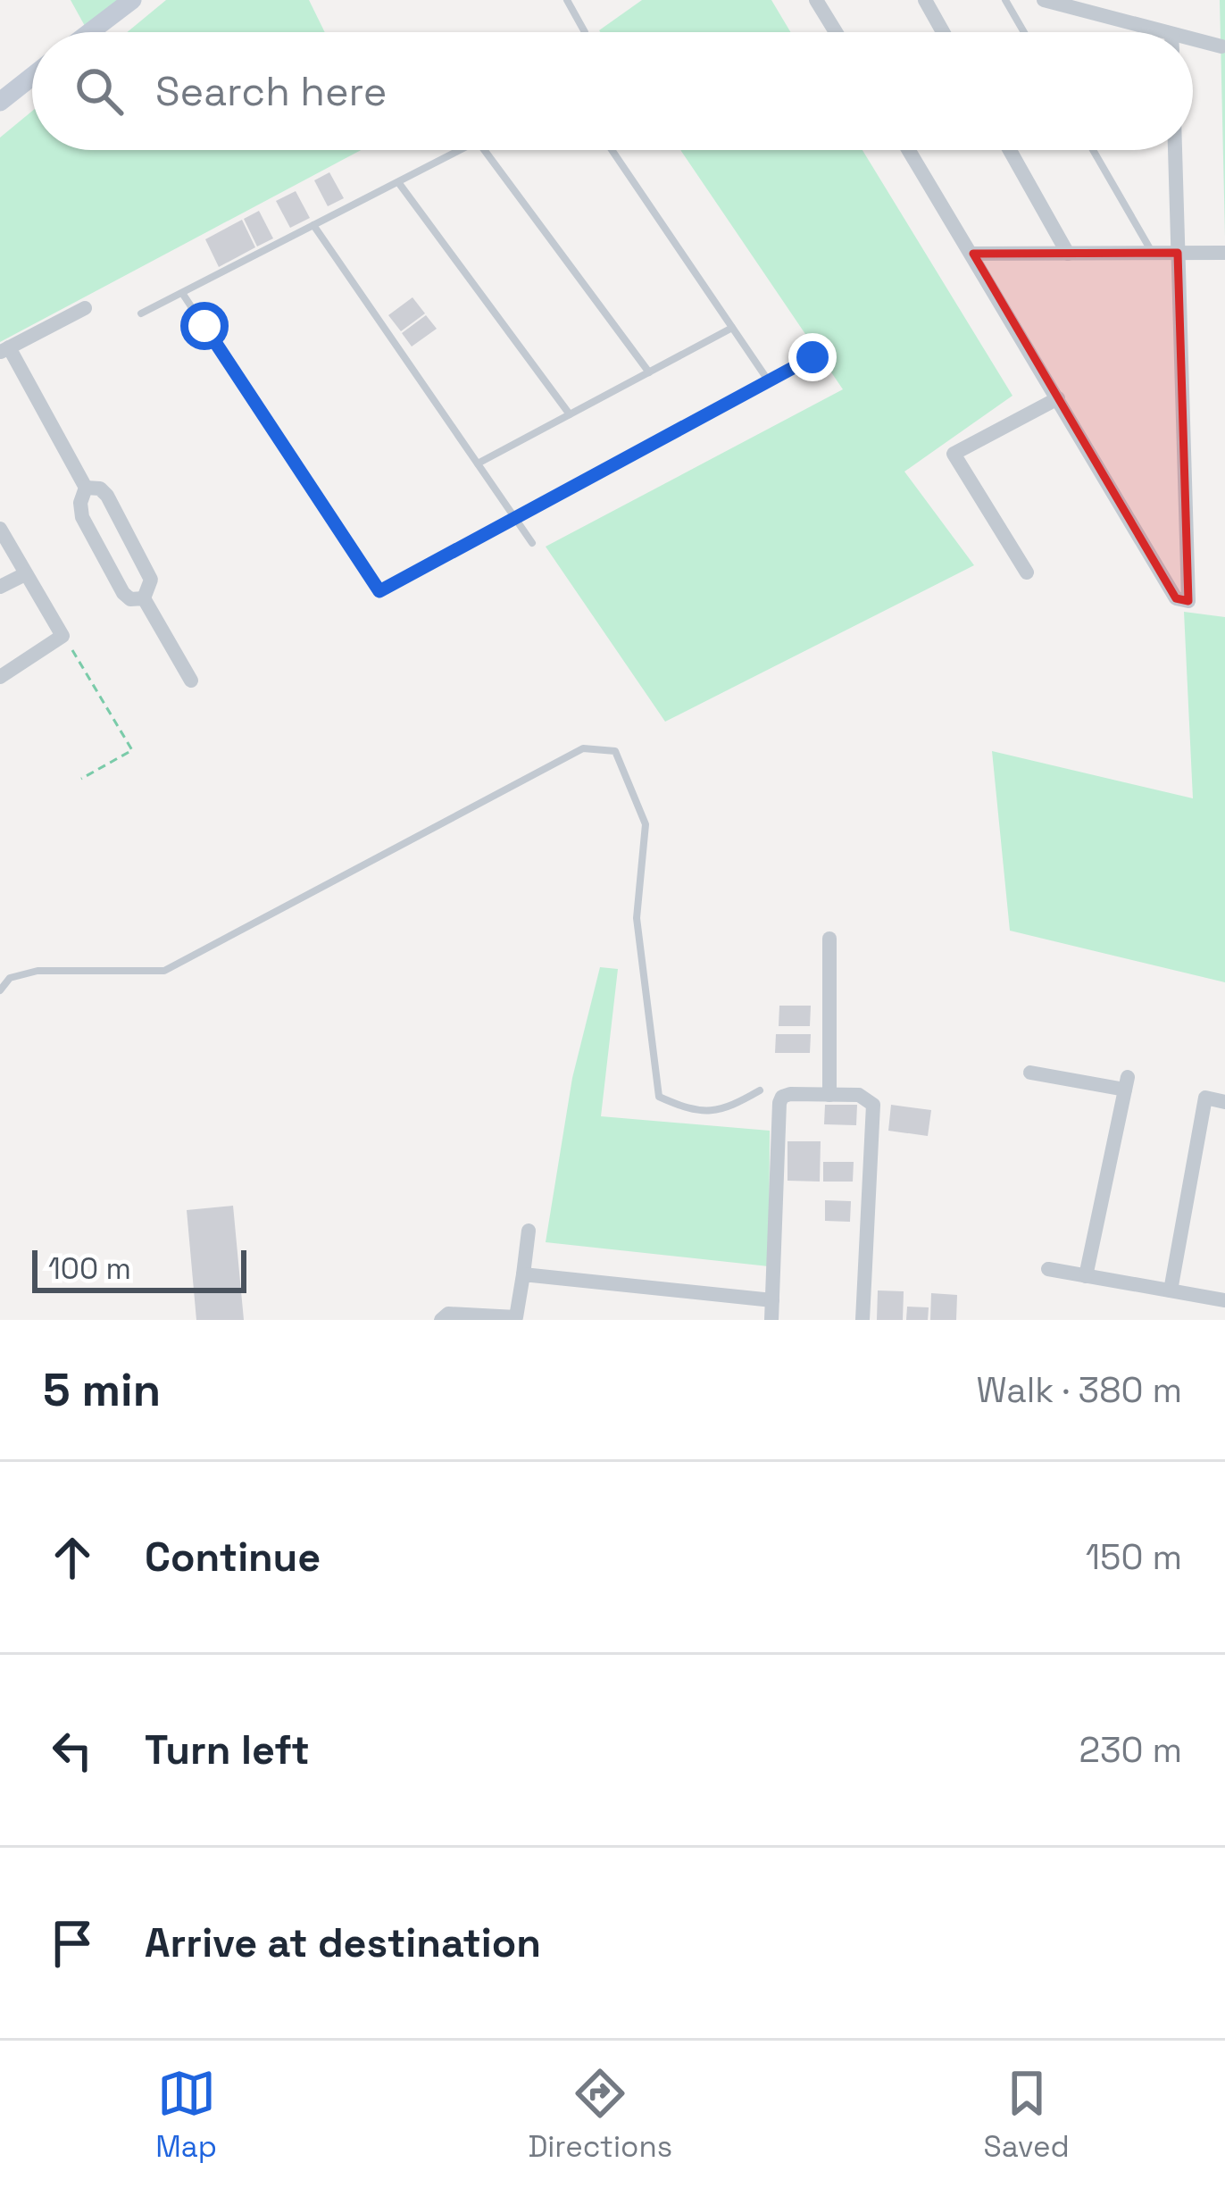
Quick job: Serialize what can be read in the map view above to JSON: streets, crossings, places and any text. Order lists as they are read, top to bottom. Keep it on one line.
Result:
{"scale_bar":"100 m","page":{"search":"Search here","scale":"100 m","heading":["5 min","Walk · 380 m"],"list":[["Continue","150 m"],["Turn left","230 m"],"Arrive at destination"],"nav":["Map","Directions","Saved"]}}
